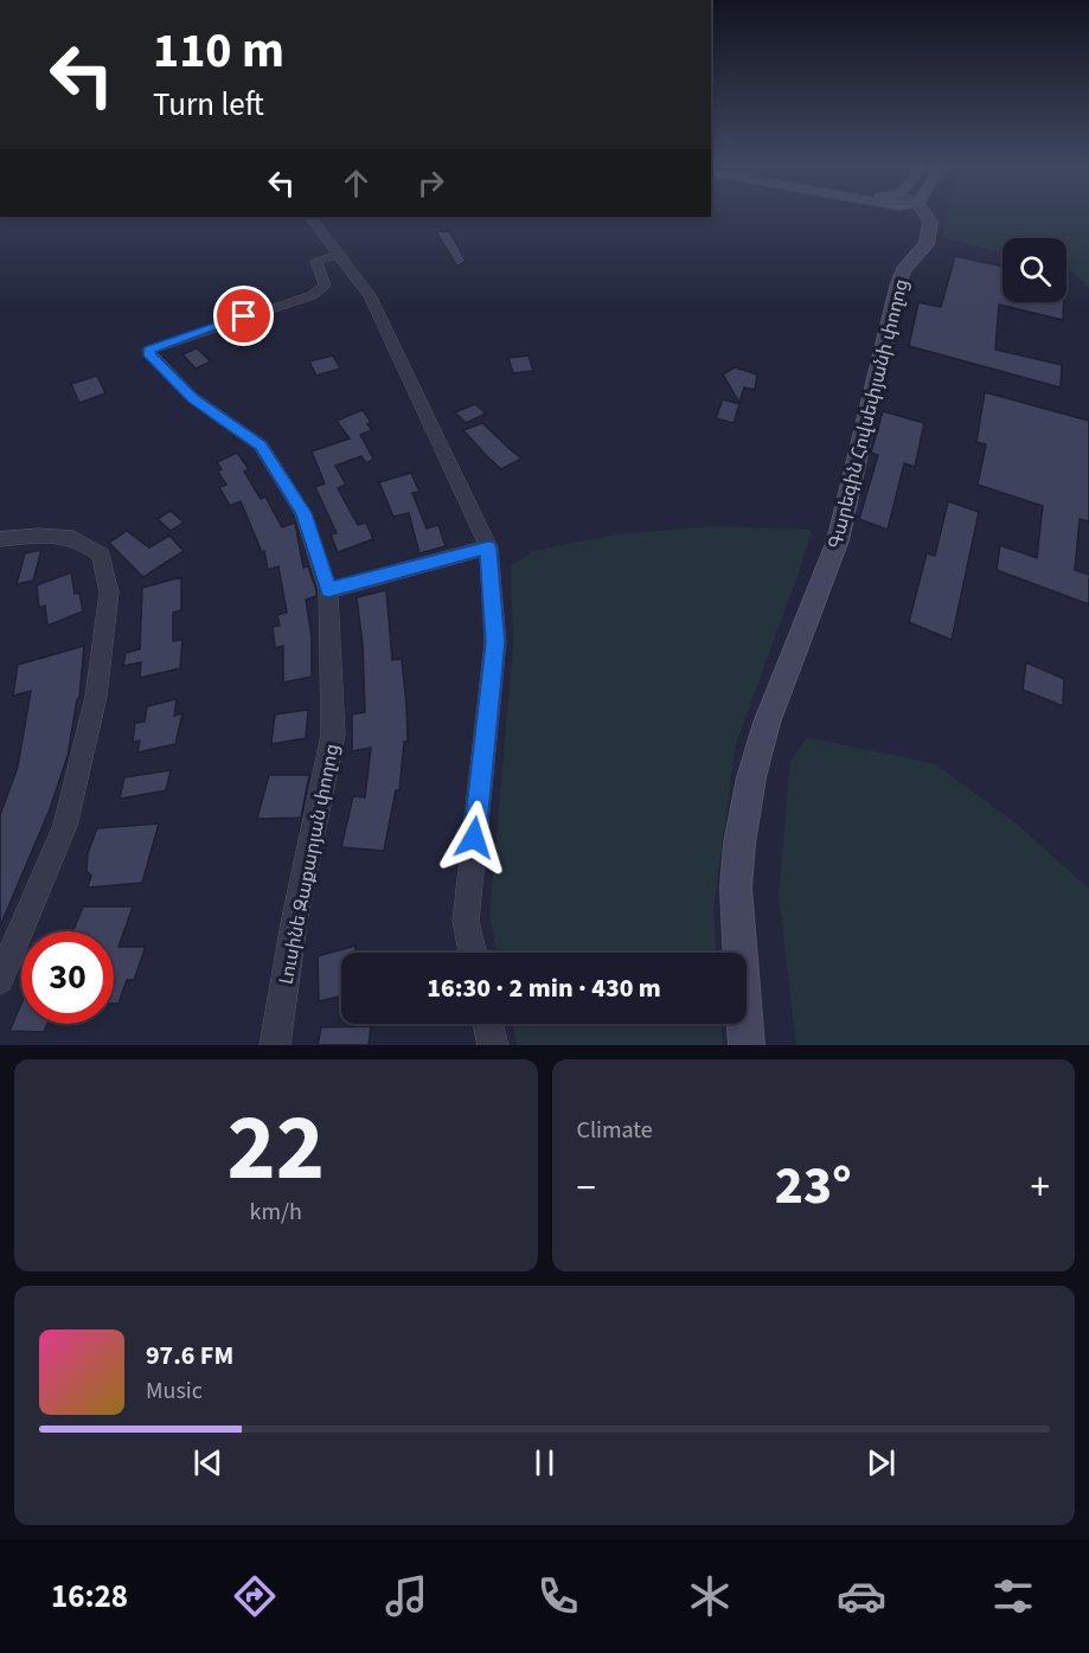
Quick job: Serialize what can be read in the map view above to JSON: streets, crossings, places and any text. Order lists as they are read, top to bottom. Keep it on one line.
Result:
{"streets":{"main road":["Գարեգին Հովսեփյանի փողոց"],"street":["Լուսինե Զաքարյան փողոց"]},"page":{"turn":["110 m","Turn left"],"limit":"30","trip":"16:30 · 2 min · 430 m","tile":[["22","km/h"],"Climate"],"heat":["−","23°","+"],"song":["97.6 FM","Music"],"tabs":"16:28"}}
